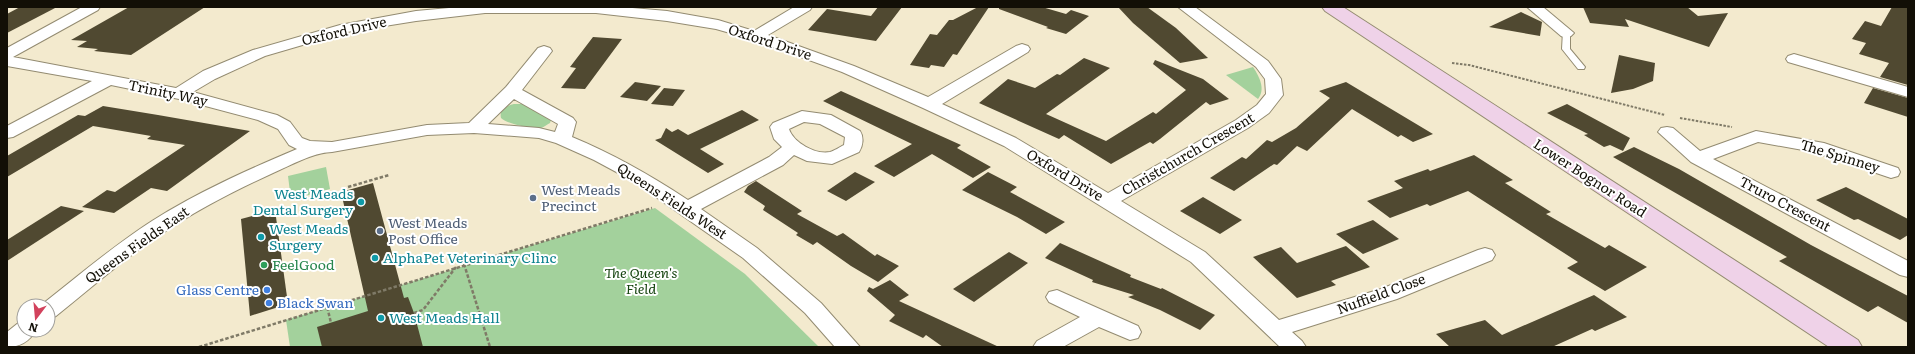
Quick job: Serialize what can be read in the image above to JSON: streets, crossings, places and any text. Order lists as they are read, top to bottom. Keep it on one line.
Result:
{"streets":{"main road":["Lower Bognor Road"],"street":["Oxford Drive","Trinity Way","Christchurch Crescent","The Spinney","Queens Fields West","Truro Crescent","Queens Fields East","Nuffield Close"]},"crossings":[["Oxford Drive","Trinity Way"],["Oxford Drive","Christchurch Crescent"],["Oxford Drive","Nuffield Close"],["Trinity Way","Queens Fields West"],["Trinity Way","Queens Fields East"],["The Spinney","Truro Crescent"],["Queens Fields West","Queens Fields East"]],"parks":["The Queen's Field"],"places":["West Meads Precinct","West Meads Dental Surgery","West Meads Post Office","West Meads Surgery","AlphaPet Veterinary Clinc","FeelGood","Glass Centre","Black Swan","West Meads Hall"],"north":"bottom"}
